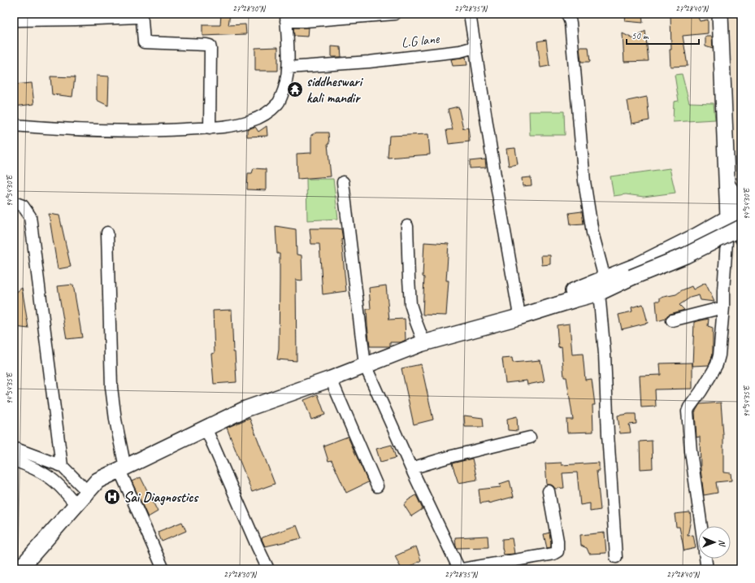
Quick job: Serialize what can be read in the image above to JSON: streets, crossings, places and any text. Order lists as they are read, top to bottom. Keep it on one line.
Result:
{"streets":{"street":["L.G lane"]},"places":{"temple":["siddheswari kali mandir"],"hospital":["Sai Diagnostics"]},"scale_bar":"50 m","north":"right","coordinates":["27°28'30\"N","27°28'35\"N","27°28'40\"N","94°54'30\"E","94°54'35\"E"]}
